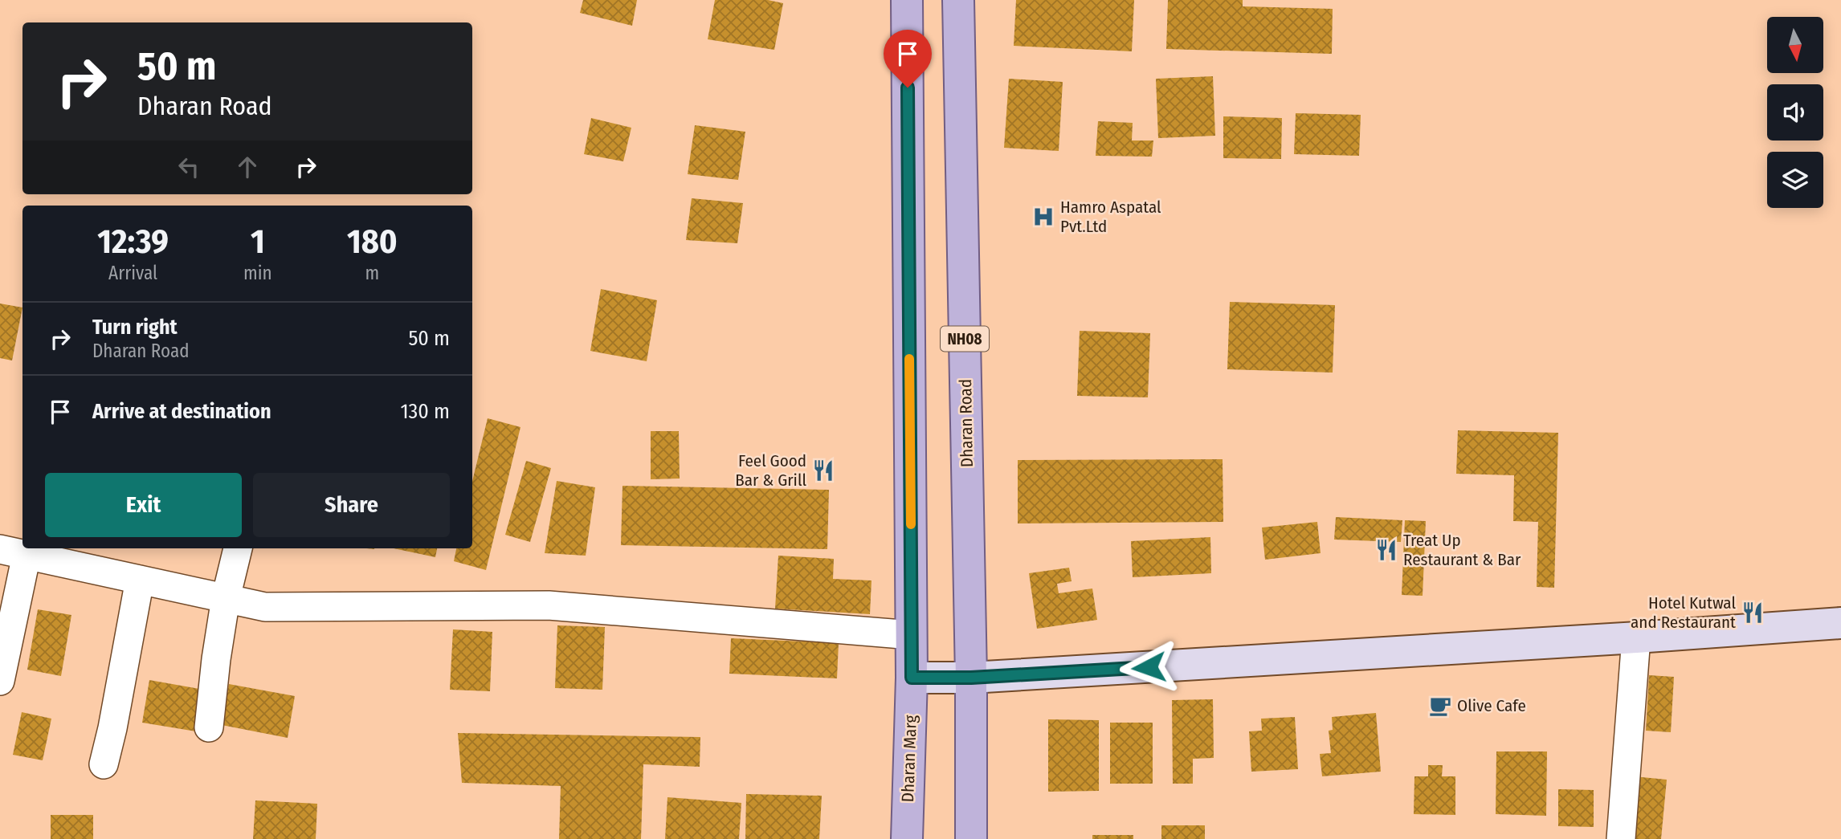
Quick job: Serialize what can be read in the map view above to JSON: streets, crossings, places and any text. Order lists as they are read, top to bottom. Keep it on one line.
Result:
{"streets":{"main road":["NH08","Dharan Road","Dharan Marg"]},"crossings":[["NH08","Dharan Road"]],"places":{"hospital":["Hamro Aspatal Pvt.Ltd"],"restaurant":["Feel Good Bar & Grill","Treat Up Restaurant & Bar","Hotel Kutwal and Restaurant"],"cafe":["Olive Cafe"]},"north":"bottom","page":{"turn":["50 m","Dharan Road"],"eta":["12:39","Arrival","1","min","180","m"],"list":[{"name":"Turn right","note":"Dharan Road","value":"50 m"},{"name":"Arrive at destination","value":"130 m"}],"buttons":["Exit","Share"]}}
